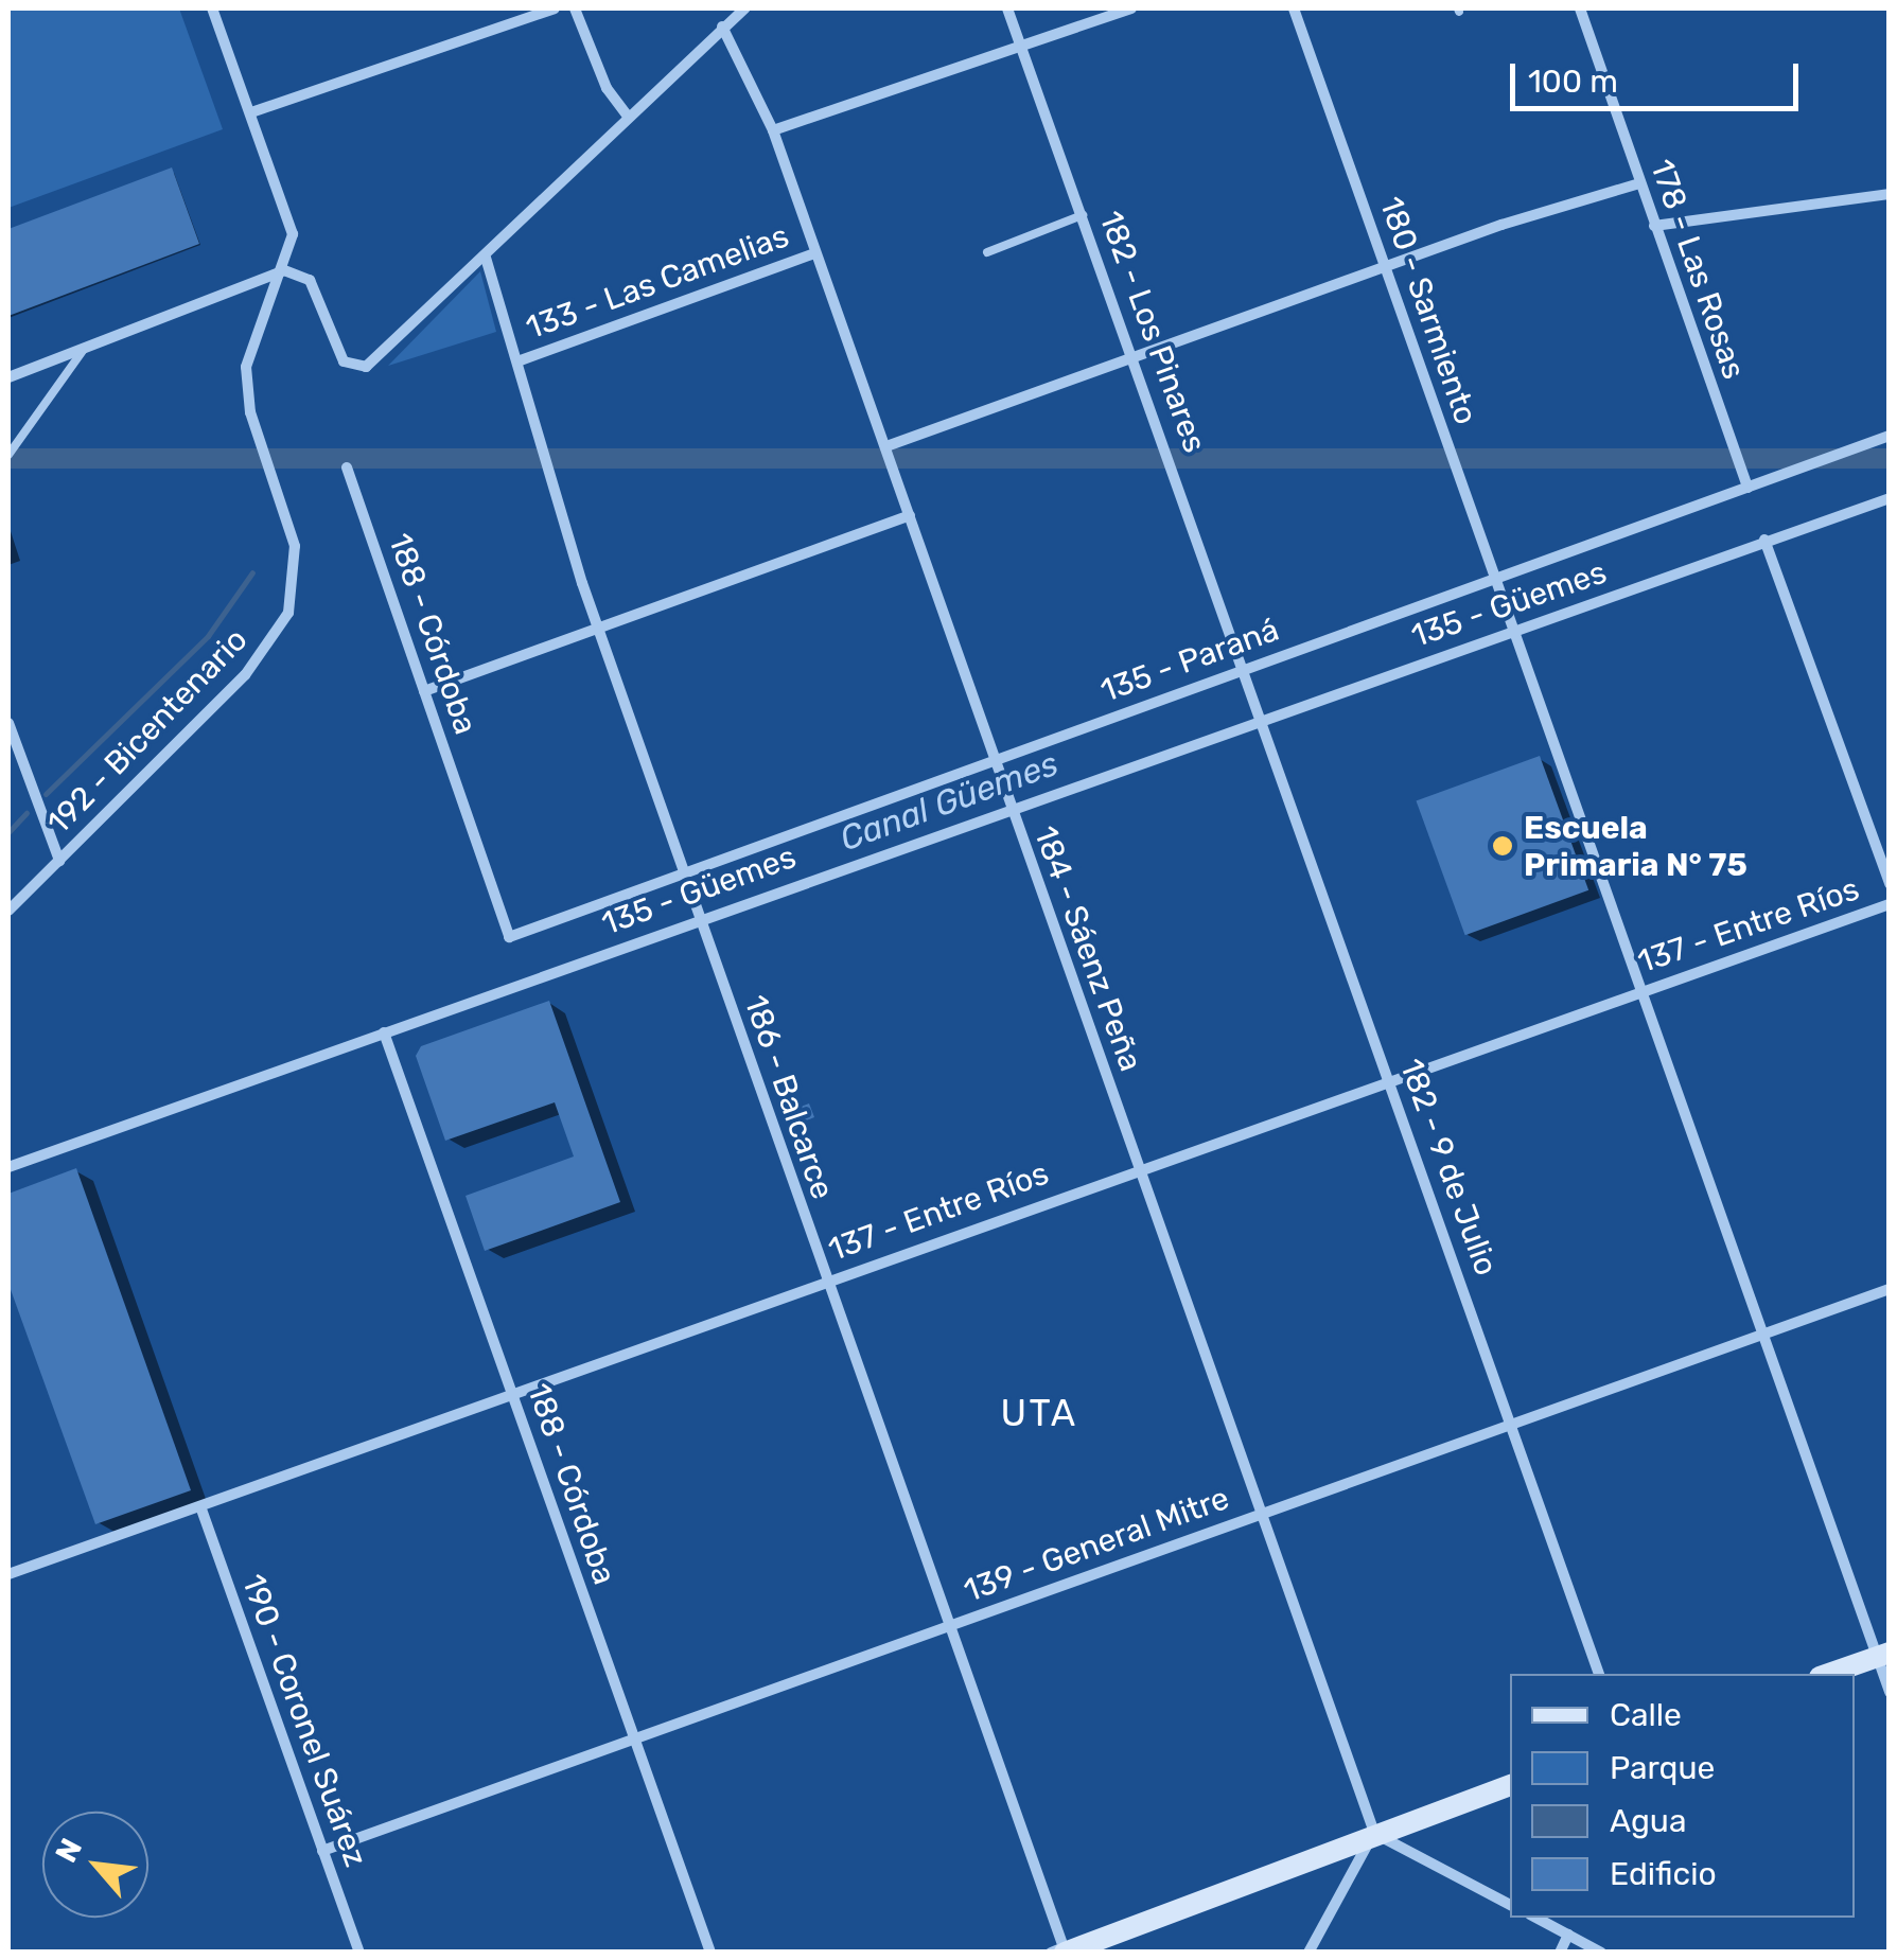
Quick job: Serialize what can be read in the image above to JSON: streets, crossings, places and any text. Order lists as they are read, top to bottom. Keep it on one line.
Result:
{"streets":{"street":["178 - Las Rosas","133 - Las Camelias","180 - Sarmiento","182 - Los Pinares","135 - Güemes","188 - Córdoba","135 - Paraná","192 - Bicentenario","137 - Entre Ríos","184 - Sáenz Peña","186 - Balcarce","182 - 9 de Julio","139 - General Mitre","190 - Coronel Suárez"]},"crossings":[["178 - Las Rosas","135 - Paraná"],["133 - Las Camelias","184 - Sáenz Peña"],["133 - Las Camelias","186 - Balcarce"],["180 - Sarmiento","135 - Güemes"],["180 - Sarmiento","135 - Paraná"],["180 - Sarmiento","137 - Entre Ríos"],["180 - Sarmiento","139 - General Mitre"],["182 - Los Pinares","135 - Paraná"],["182 - Los Pinares","182 - 9 de Julio"],["135 - Güemes","188 - Córdoba"],["135 - Güemes","184 - Sáenz Peña"],["135 - Güemes","186 - Balcarce"],["135 - Güemes","182 - 9 de Julio"],["188 - Córdoba","135 - Paraná"],["188 - Córdoba","137 - Entre Ríos"],["188 - Córdoba","139 - General Mitre"],["135 - Paraná","184 - Sáenz Peña"],["135 - Paraná","186 - Balcarce"],["135 - Paraná","182 - 9 de Julio"],["137 - Entre Ríos","184 - Sáenz Peña"],["137 - Entre Ríos","186 - Balcarce"],["137 - Entre Ríos","182 - 9 de Julio"],["137 - Entre Ríos","190 - Coronel Suárez"],["184 - Sáenz Peña","139 - General Mitre"],["186 - Balcarce","139 - General Mitre"],["182 - 9 de Julio","139 - General Mitre"],["139 - General Mitre","190 - Coronel Suárez"]],"districts":["UTA"],"water":["Canal Güemes"],"places":["Escuela Primaria N° 75"],"legend":["Calle","Parque","Agua","Edificio"],"scale_bar":"100 m","north":"top left"}
